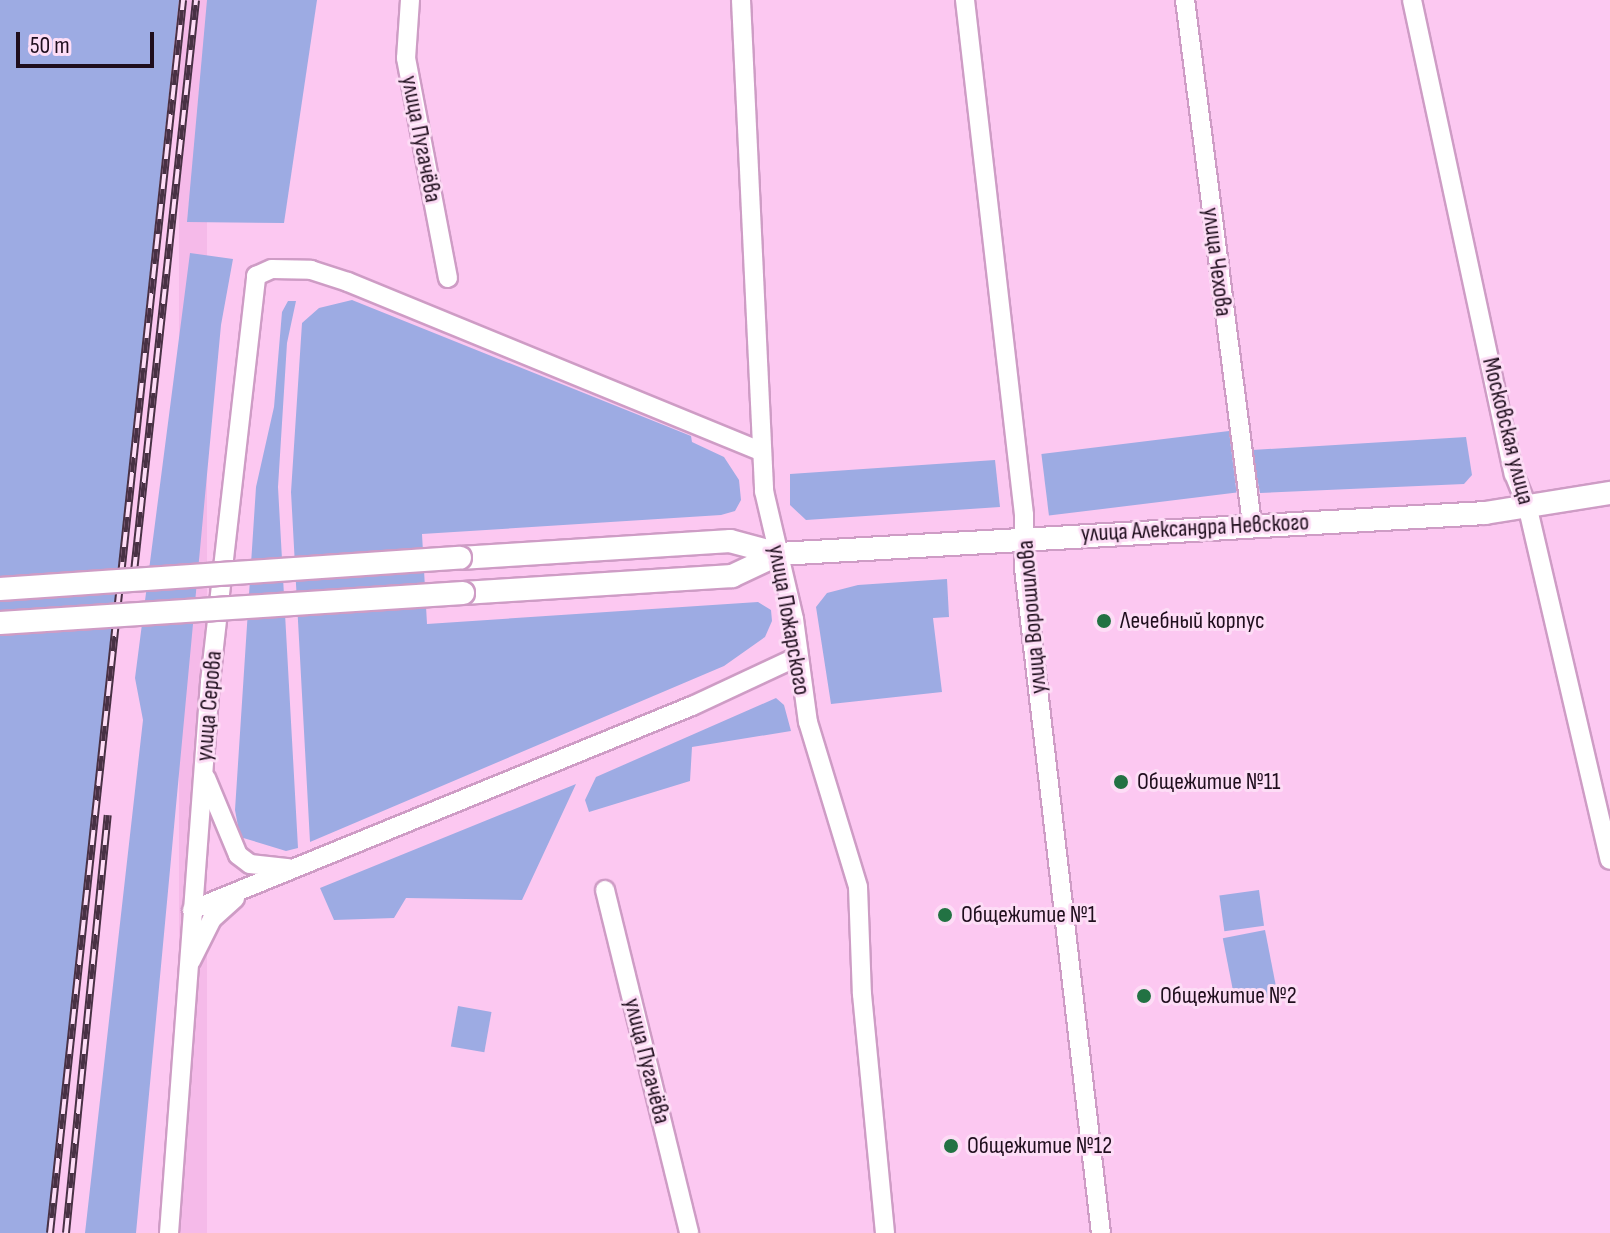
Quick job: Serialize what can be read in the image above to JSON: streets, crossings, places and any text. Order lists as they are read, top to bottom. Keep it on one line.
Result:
{"streets":{"main road":["улица Александра Невского"],"street":["улица Пугачёва","улица Чехова","Московская улица","улица Ворошилова","улица Пожарского","улица Серова"]},"crossings":[["улица Чехова","улица Александра Невского"],["Московская улица","улица Александра Невского"],["улица Александра Невского","улица Ворошилова"],["улица Александра Невского","улица Пожарского"],["улица Пожарского","улица Серова"]],"places":["Лечебный корпус","Общежитие №11","Общежитие №1","Общежитие №2","Общежитие №12"],"scale_bar":"50 m"}
